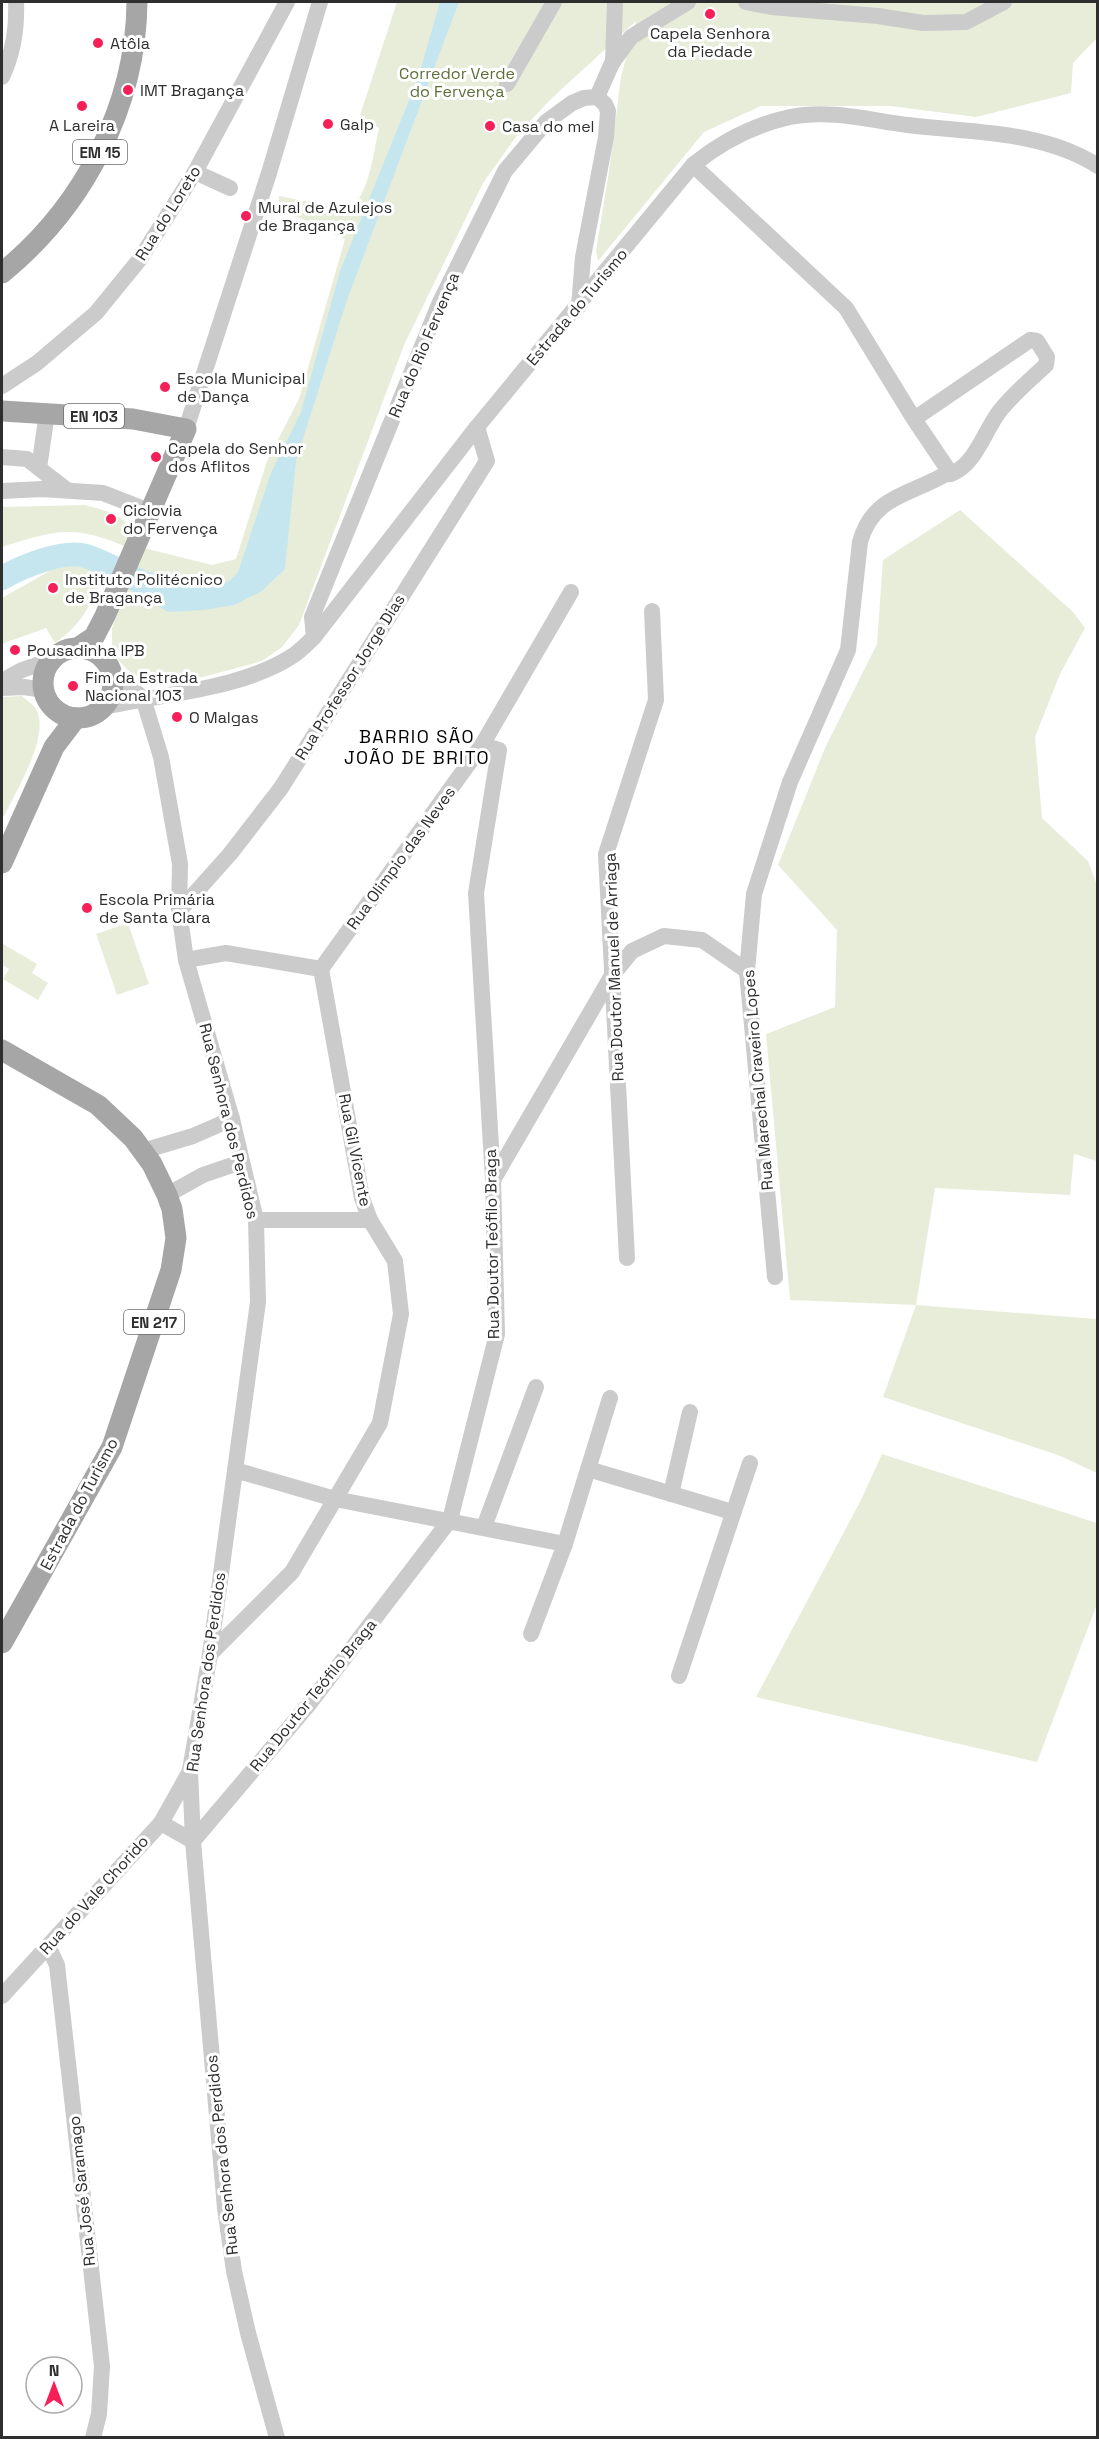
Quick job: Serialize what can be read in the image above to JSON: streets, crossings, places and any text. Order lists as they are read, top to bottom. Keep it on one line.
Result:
{"streets":{"main road":["EM 15","Estrada do Turismo","EN 103","EN 217"],"street":["Rua do Loreto","Rua do Rio Fervença","Rua Professor Jorge Dias","Rua Olimpio das Neves","Rua Doutor Manuel de Arriaga","Rua Marechal Craveiro Lopes","Rua Senhora dos Perdidos","Rua Gil Vicente","Rua Doutor Teófilo Braga","Rua do Vale Chorido","Rua José Saramago"]},"crossings":[["Estrada do Turismo","Rua do Rio Fervença"],["Estrada do Turismo","Rua Professor Jorge Dias"],["Estrada do Turismo","Rua Senhora dos Perdidos"],["Rua Professor Jorge Dias","Rua Senhora dos Perdidos"],["Rua Olimpio das Neves","Rua Gil Vicente"],["Rua Olimpio das Neves","Rua Doutor Teófilo Braga"],["Rua Senhora dos Perdidos","Rua Gil Vicente"],["Rua Senhora dos Perdidos","Rua Doutor Teófilo Braga"],["Rua Senhora dos Perdidos","Rua do Vale Chorido"],["Rua Doutor Teófilo Braga","Rua do Vale Chorido"],["Rua do Vale Chorido","Rua José Saramago"]],"districts":["BARRIO SÃO JOÃO DE BRITO"],"parks":["Corredor Verde do Fervença"],"places":["Capela Senhora da Piedade","Atôla","IMT Bragança","A Lareira","Galp","Casa do mel","Mural de Azulejos de Bragança","Escola Municipal de Dança","Capela do Senhor dos Aflitos","Ciclovia do Fervença","Instituto Politécnico de Bragança","Pousadinha IPB","Fim da Estrada Nacional 103","O Malgas","Escola Primária de Santa Clara"],"north":"top"}
